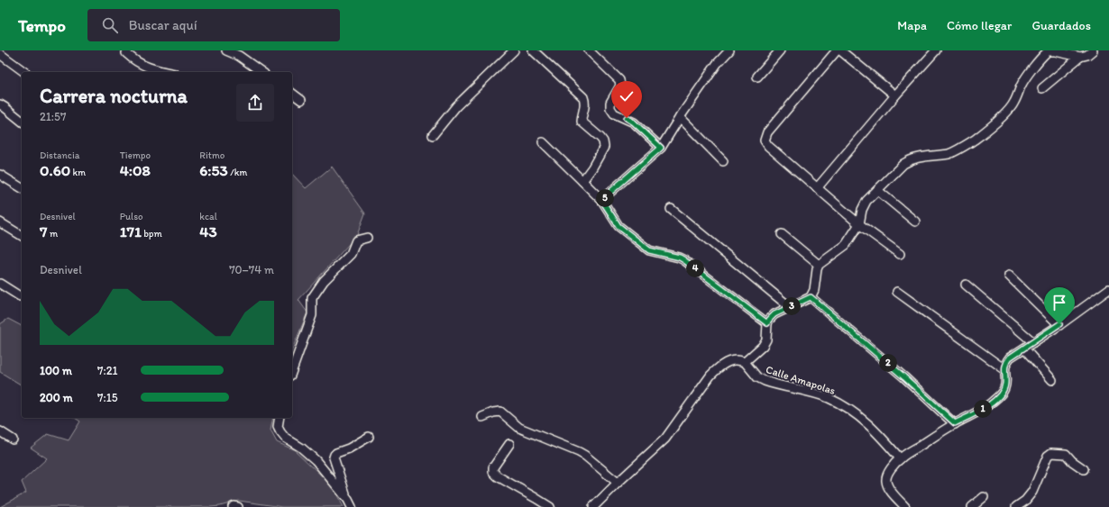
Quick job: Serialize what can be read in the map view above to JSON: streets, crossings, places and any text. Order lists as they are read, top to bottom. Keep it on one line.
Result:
{"streets":{"street":["Calle Amapolas"]},"page":{"header":"Tempo","search":"Buscar aquí","nav":["Mapa","Cómo llegar","Guardados"],"heading":["Carrera nocturna","21:57"],"stats":[["Distancia","0.60 km"],["Tiempo","4:08"],["Ritmo","6:53 /km"],["Desnivel","7 m"],["Pulso","171 bpm"],["kcal","43"]],"pins":["5","4","3","2","1"],"chart":["Desnivel","70–74 m"],"list":[{"name":"100 m","note":"7:21"},{"name":"200 m","note":"7:15"}]}}
